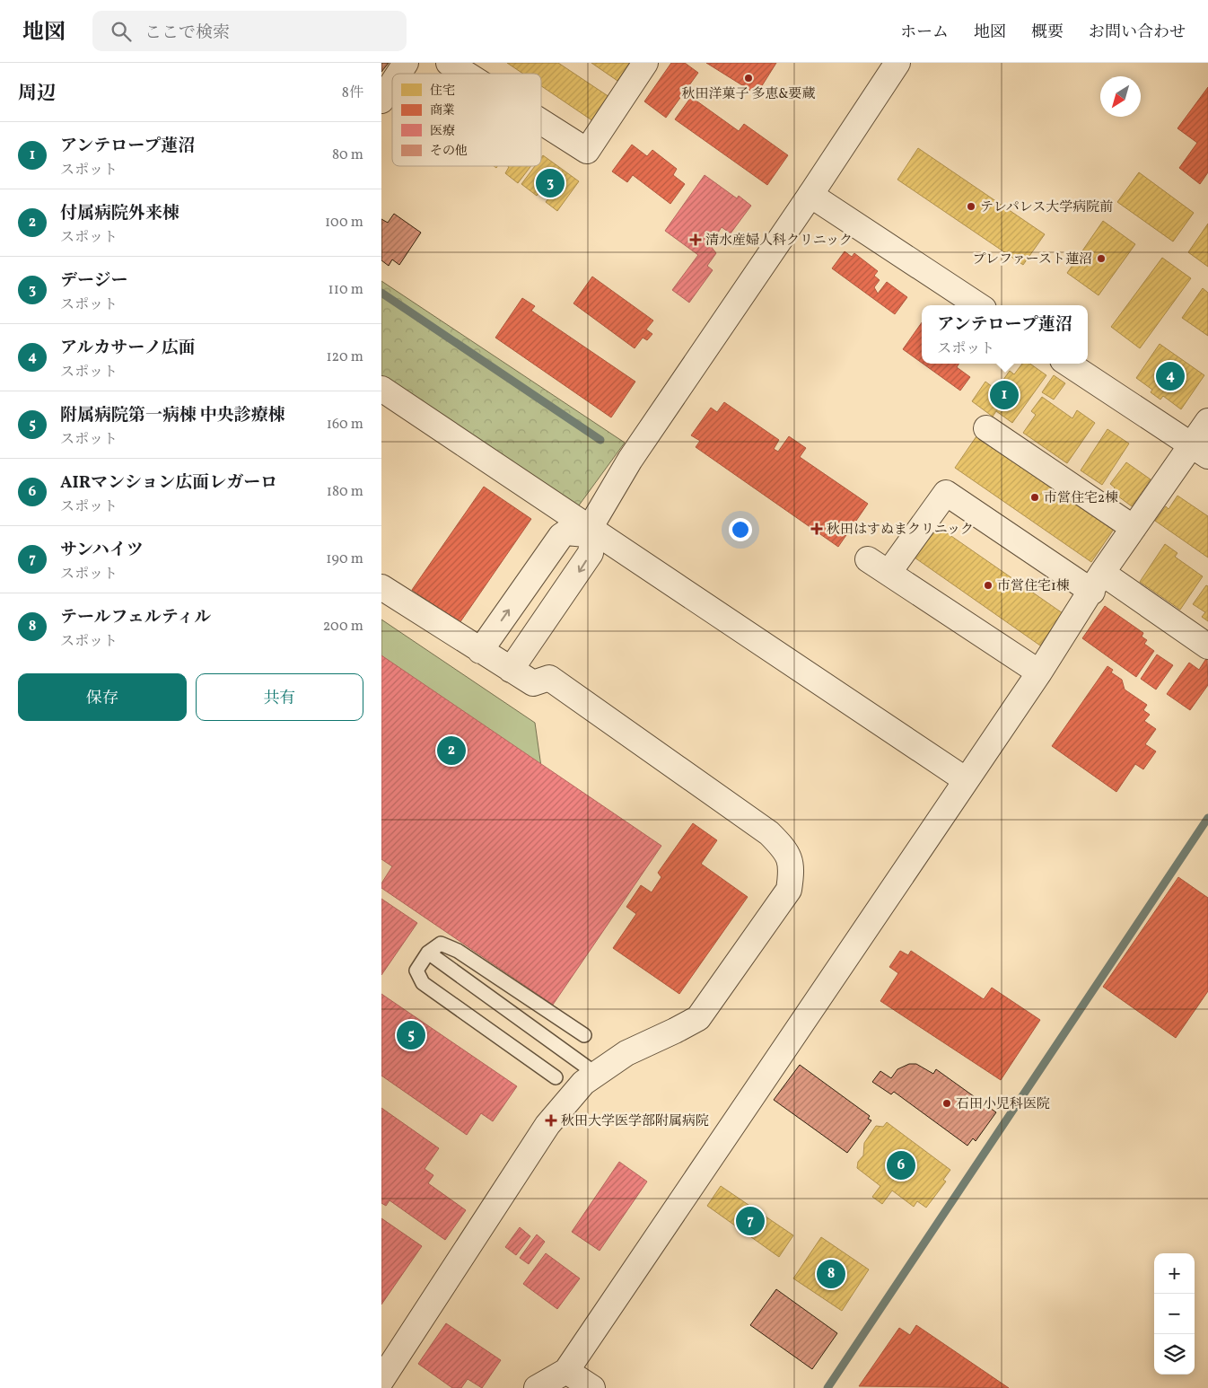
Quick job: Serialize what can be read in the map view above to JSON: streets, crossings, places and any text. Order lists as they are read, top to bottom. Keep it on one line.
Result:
{"places":{"other":["秋田洋菓子 多恵&要蔵","テレパレス大学病院前","プレファースト蓮沼","市営住宅2棟","市営住宅1棟","石田小児科医院"],"health":["清水産婦人科クリニック","秋田はすぬまクリニック","秋田大学医学部附属病院"]},"legend":["住宅","商業","医療","その他"],"north":"bottom left","page":{"header":"地図","search":"ここで検索","nav":["ホーム","地図","概要","お問い合わせ"],"heading":["周辺","8件"],"list":[{"mark":"1","name":"アンテロープ蓮沼","note":"スポット","value":"80 m"},{"mark":"2","name":"付属病院外来棟","note":"スポット","value":"100 m"},{"mark":"3","name":"デージー","note":"スポット","value":"110 m"},{"mark":"4","name":"アルカサーノ広面","note":"スポット","value":"120 m"},{"mark":"5","name":"附属病院第一病棟 中央診療棟","note":"スポット","value":"160 m"},{"mark":"6","name":"AIRマンション広面レガーロ","note":"スポット","value":"180 m"},{"mark":"7","name":"サンハイツ","note":"スポット","value":"190 m"},{"mark":"8","name":"テールフェルティル","note":"スポット","value":"200 m"}],"pins":["3","4","1","2","5","6","7","8"],"popup":["アンテロープ蓮沼","スポット"],"buttons":["保存","共有"],"map_buttons":["+","−"]}}
